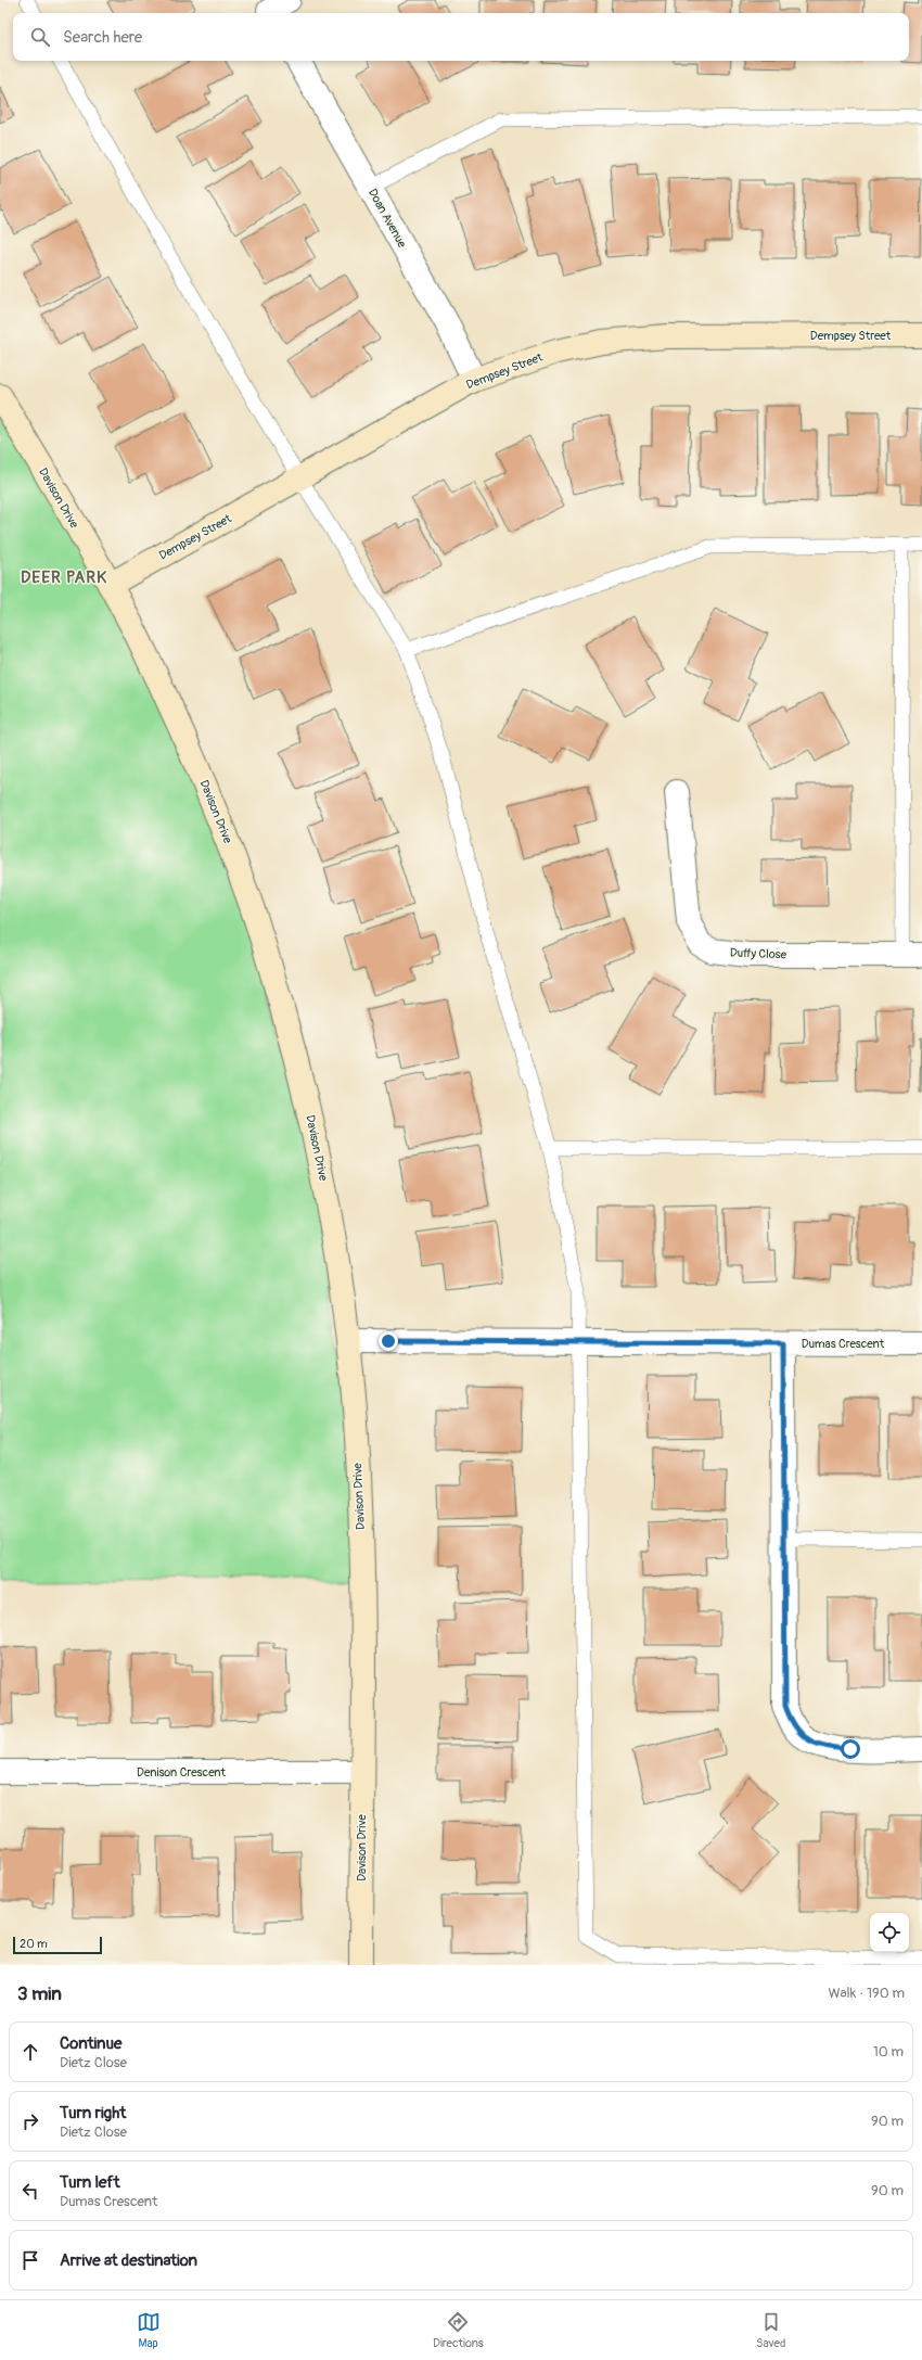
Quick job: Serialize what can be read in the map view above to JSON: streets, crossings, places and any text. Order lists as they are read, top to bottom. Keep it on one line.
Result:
{"streets":{"street":["Doan Avenue","Dempsey Street","Davison Drive","Duffy Close","Dumas Crescent","Denison Crescent"]},"crossings":[["Doan Avenue","Dempsey Street"],["Dempsey Street","Davison Drive"],["Davison Drive","Dumas Crescent"],["Davison Drive","Denison Crescent"]],"districts":["DEER PARK"],"scale_bar":"20 m","page":{"search":"Search here","scale":"20 m","heading":["3 min","Walk · 190 m"],"list":[["Continue","Dietz Close","10 m"],["Turn right","Dietz Close","90 m"],["Turn left","Dumas Crescent","90 m"],"Arrive at destination"],"nav":["Map","Directions","Saved"]}}
